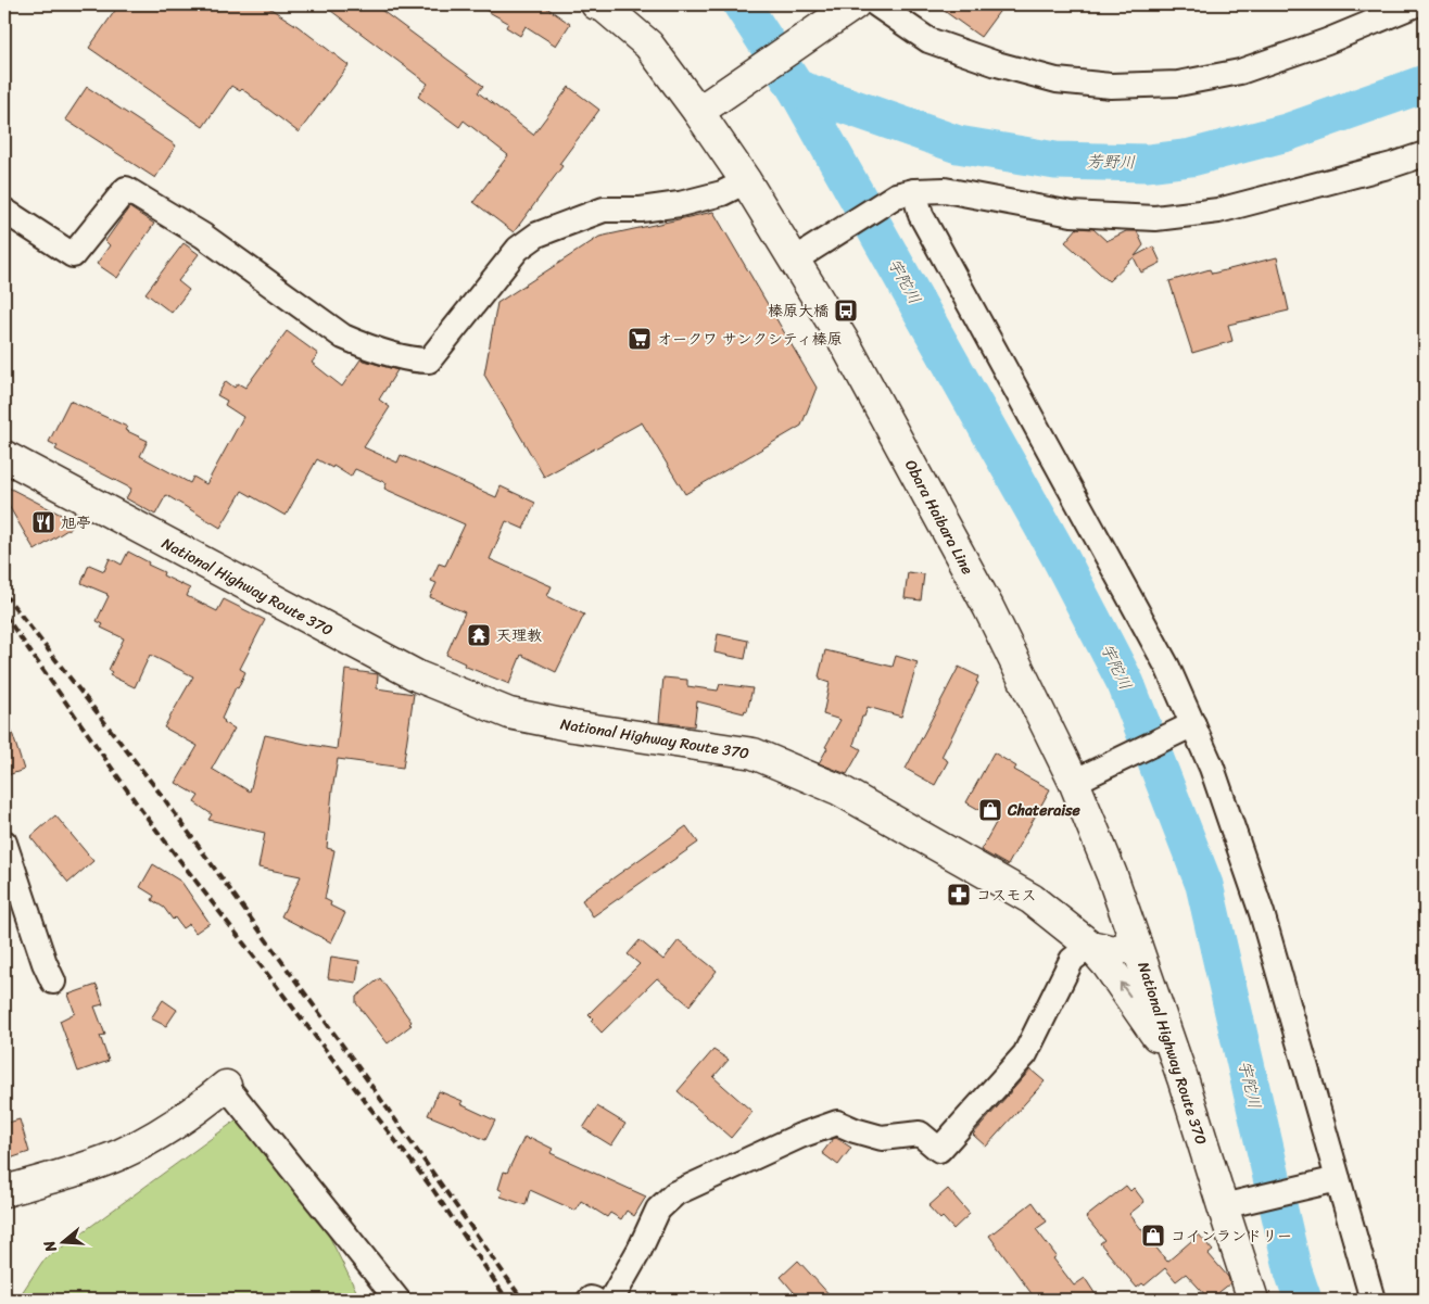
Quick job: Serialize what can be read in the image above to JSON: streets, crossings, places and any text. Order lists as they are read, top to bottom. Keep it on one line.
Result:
{"streets":{"main road":["Obara Haibara Line","National Highway Route 370"]},"crossings":[["Obara Haibara Line","National Highway Route 370"]],"water":["芳野川","宇陀川"],"places":{"bus stop":["榛原大橋"],"supermarket":["オークワ サンクシティ榛原"],"restaurant":["旭亭"],"temple":["天理教"],"shop":["Chateraise","コインランドリー"],"pharmacy":["コスモス"]},"north":"left"}
